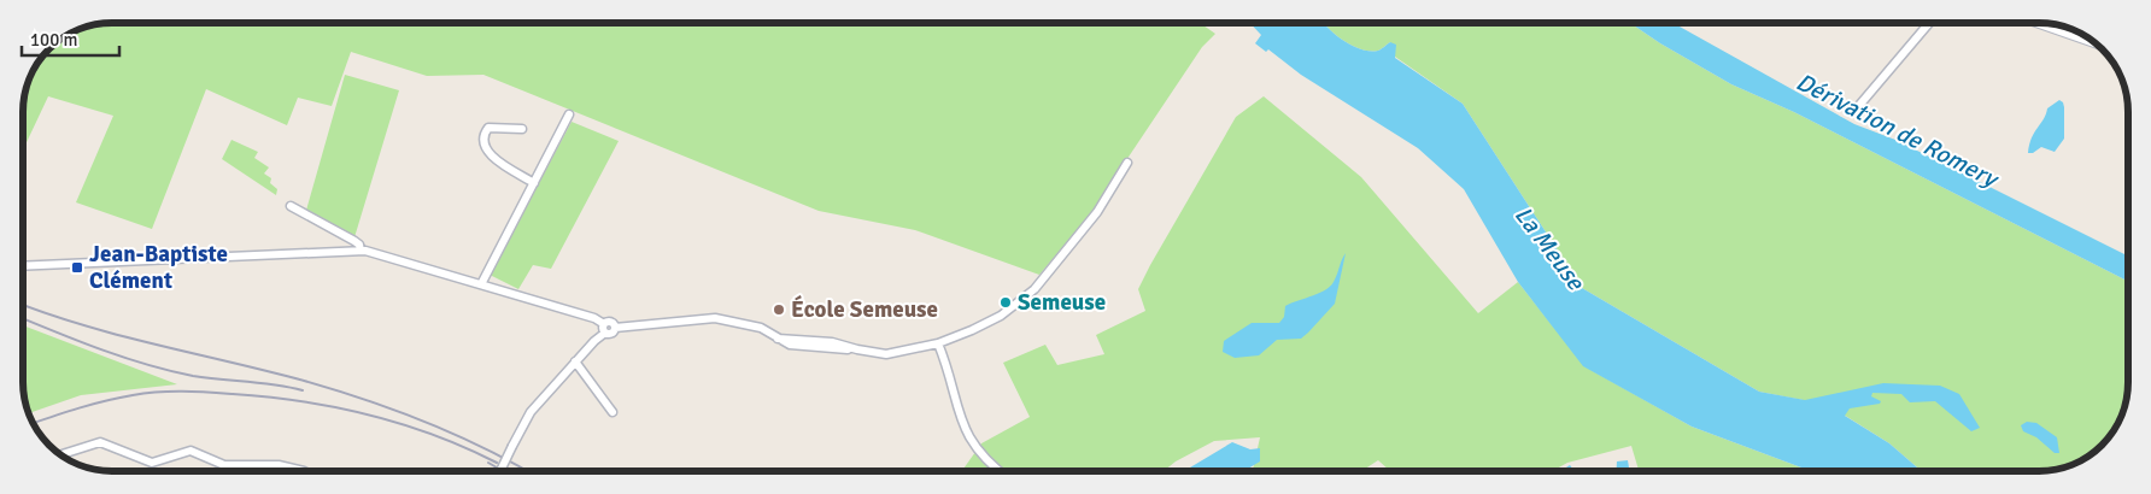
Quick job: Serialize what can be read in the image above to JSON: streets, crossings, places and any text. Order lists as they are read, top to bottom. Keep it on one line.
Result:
{"water":["Dérivation de Romery","La Meuse"],"places":{"transit":["Jean-Baptiste Clément"],"other":["Semeuse","École Semeuse"]},"scale_bar":"100 m"}
